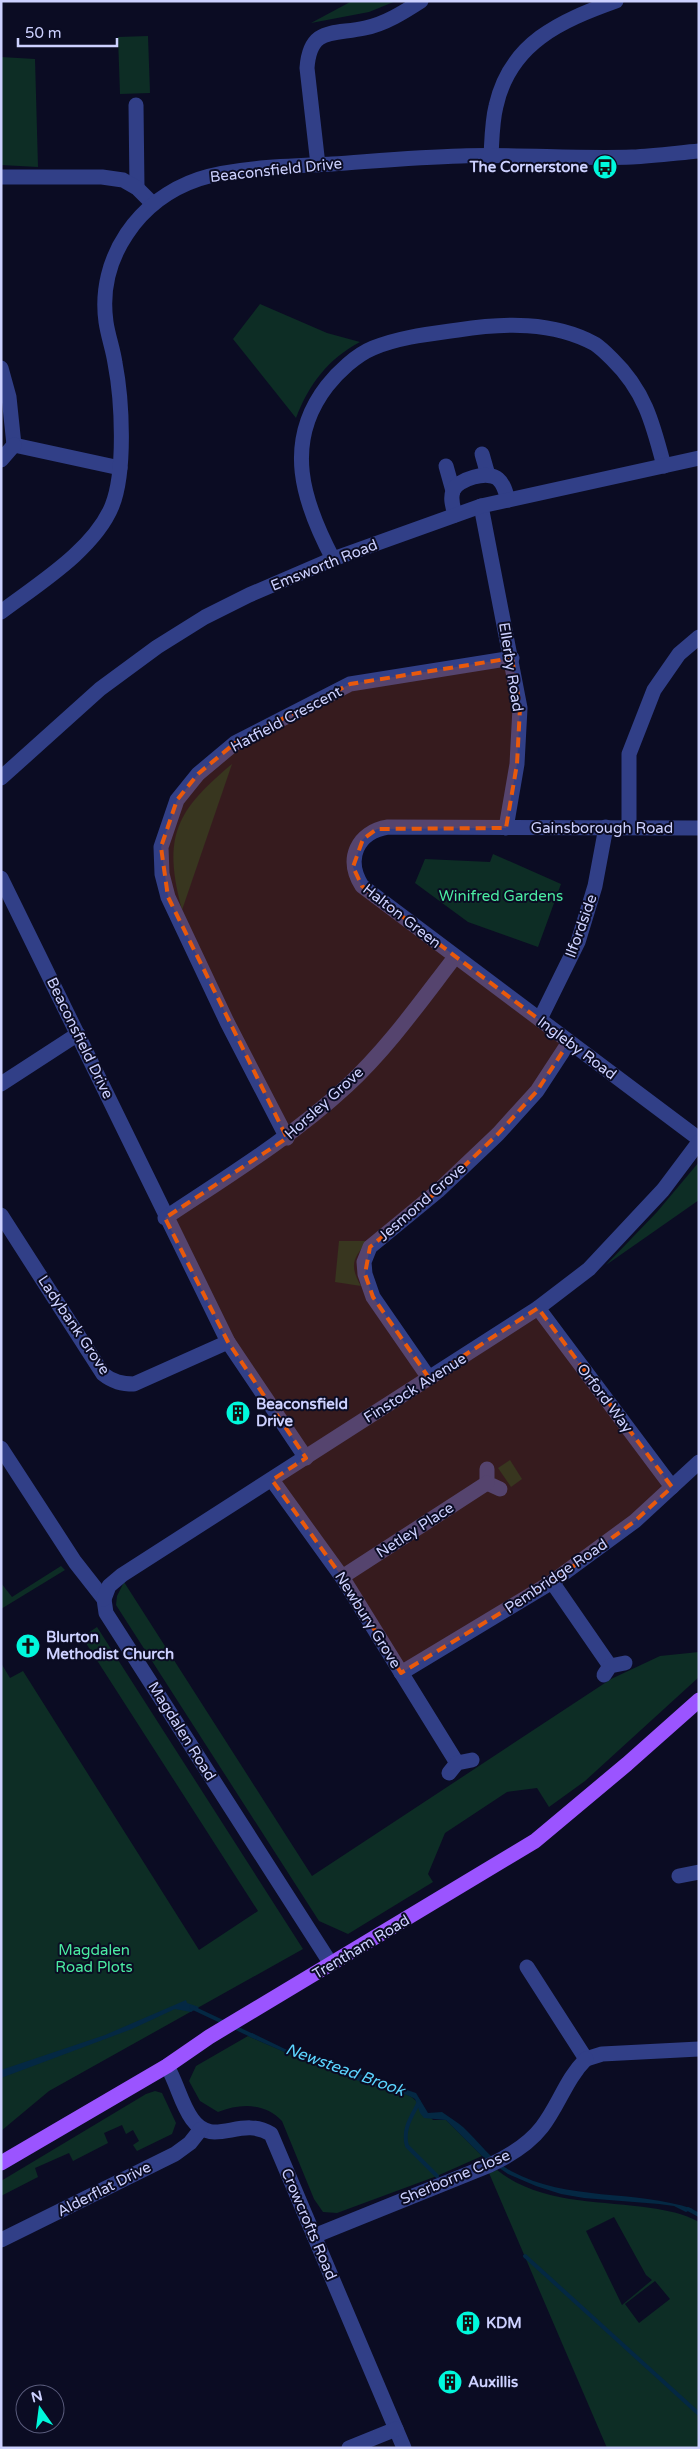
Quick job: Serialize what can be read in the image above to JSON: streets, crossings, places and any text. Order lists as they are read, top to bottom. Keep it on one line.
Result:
{"streets":{"main road":["Trentham Road"],"street":["Beaconsfield Drive","Emsworth Road","Ellerby Road","Hatfield Crescent","Gainsborough Road","Halton Green","Ilfordside","Ingleby Road","Horsley Grove","Jesmond Grove","Ladybank Grove","Finstock Avenue","Orford Way","Netley Place","Pembridge Road","Newbury Grove","Magdalen Road","Sherborne Close","Alderflat Drive","Crowcrofts Road"]},"crossings":[["Beaconsfield Drive","Horsley Grove"],["Beaconsfield Drive","Ladybank Grove"],["Beaconsfield Drive","Finstock Avenue"],["Emsworth Road","Ellerby Road"],["Ellerby Road","Hatfield Crescent"],["Ellerby Road","Gainsborough Road"],["Ellerby Road","Halton Green"],["Hatfield Crescent","Horsley Grove"],["Gainsborough Road","Halton Green"],["Gainsborough Road","Ilfordside"],["Halton Green","Ingleby Road"],["Halton Green","Horsley Grove"],["Ilfordside","Ingleby Road"],["Ingleby Road","Horsley Grove"],["Ingleby Road","Jesmond Grove"],["Ingleby Road","Finstock Avenue"],["Jesmond Grove","Finstock Avenue"],["Finstock Avenue","Orford Way"],["Finstock Avenue","Newbury Grove"],["Finstock Avenue","Magdalen Road"],["Orford Way","Pembridge Road"],["Netley Place","Newbury Grove"],["Pembridge Road","Newbury Grove"],["Magdalen Road","Trentham Road"],["Sherborne Close","Crowcrofts Road"],["Alderflat Drive","Crowcrofts Road"]],"water":["Newstead Brook"],"parks":["Winifred Gardens","Magdalen Road Plots"],"places":{"bus stop":["The Cornerstone"],"building":["Beaconsfield Drive","KDM","Auxillis"],"church":["Blurton Methodist Church"]},"scale_bar":"50 m","north":"top"}
